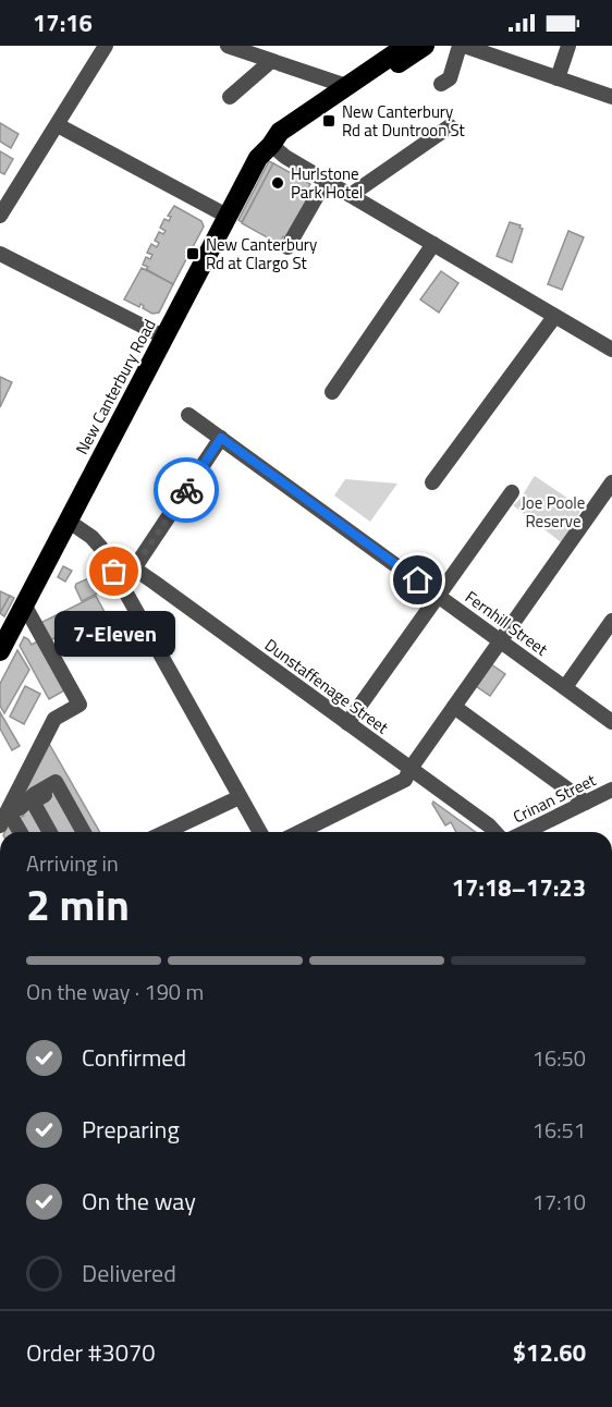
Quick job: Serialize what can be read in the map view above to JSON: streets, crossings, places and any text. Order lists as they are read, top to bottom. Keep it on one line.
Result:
{"streets":{"highway":["New Canterbury Road"],"street":["Fernhill Street","Dunstaffenage Street","Crinan Street"]},"parks":["Joe Poole Reserve"],"places":{"transit":["New Canterbury Rd at Duntroon St","New Canterbury Rd at Clargo St"],"other":["Hurlstone Park Hotel","7-Eleven"]},"page":{"status":"17:16","bubble":"7-Eleven","heading":["2 min","Arriving in","17:18–17:23"],"panel":["Order #3070","$12.60"],"bar":"On the way · 190 m","list":[["Confirmed","16:50"],["Preparing","16:51"],["On the way","17:10"],"Delivered"]}}
